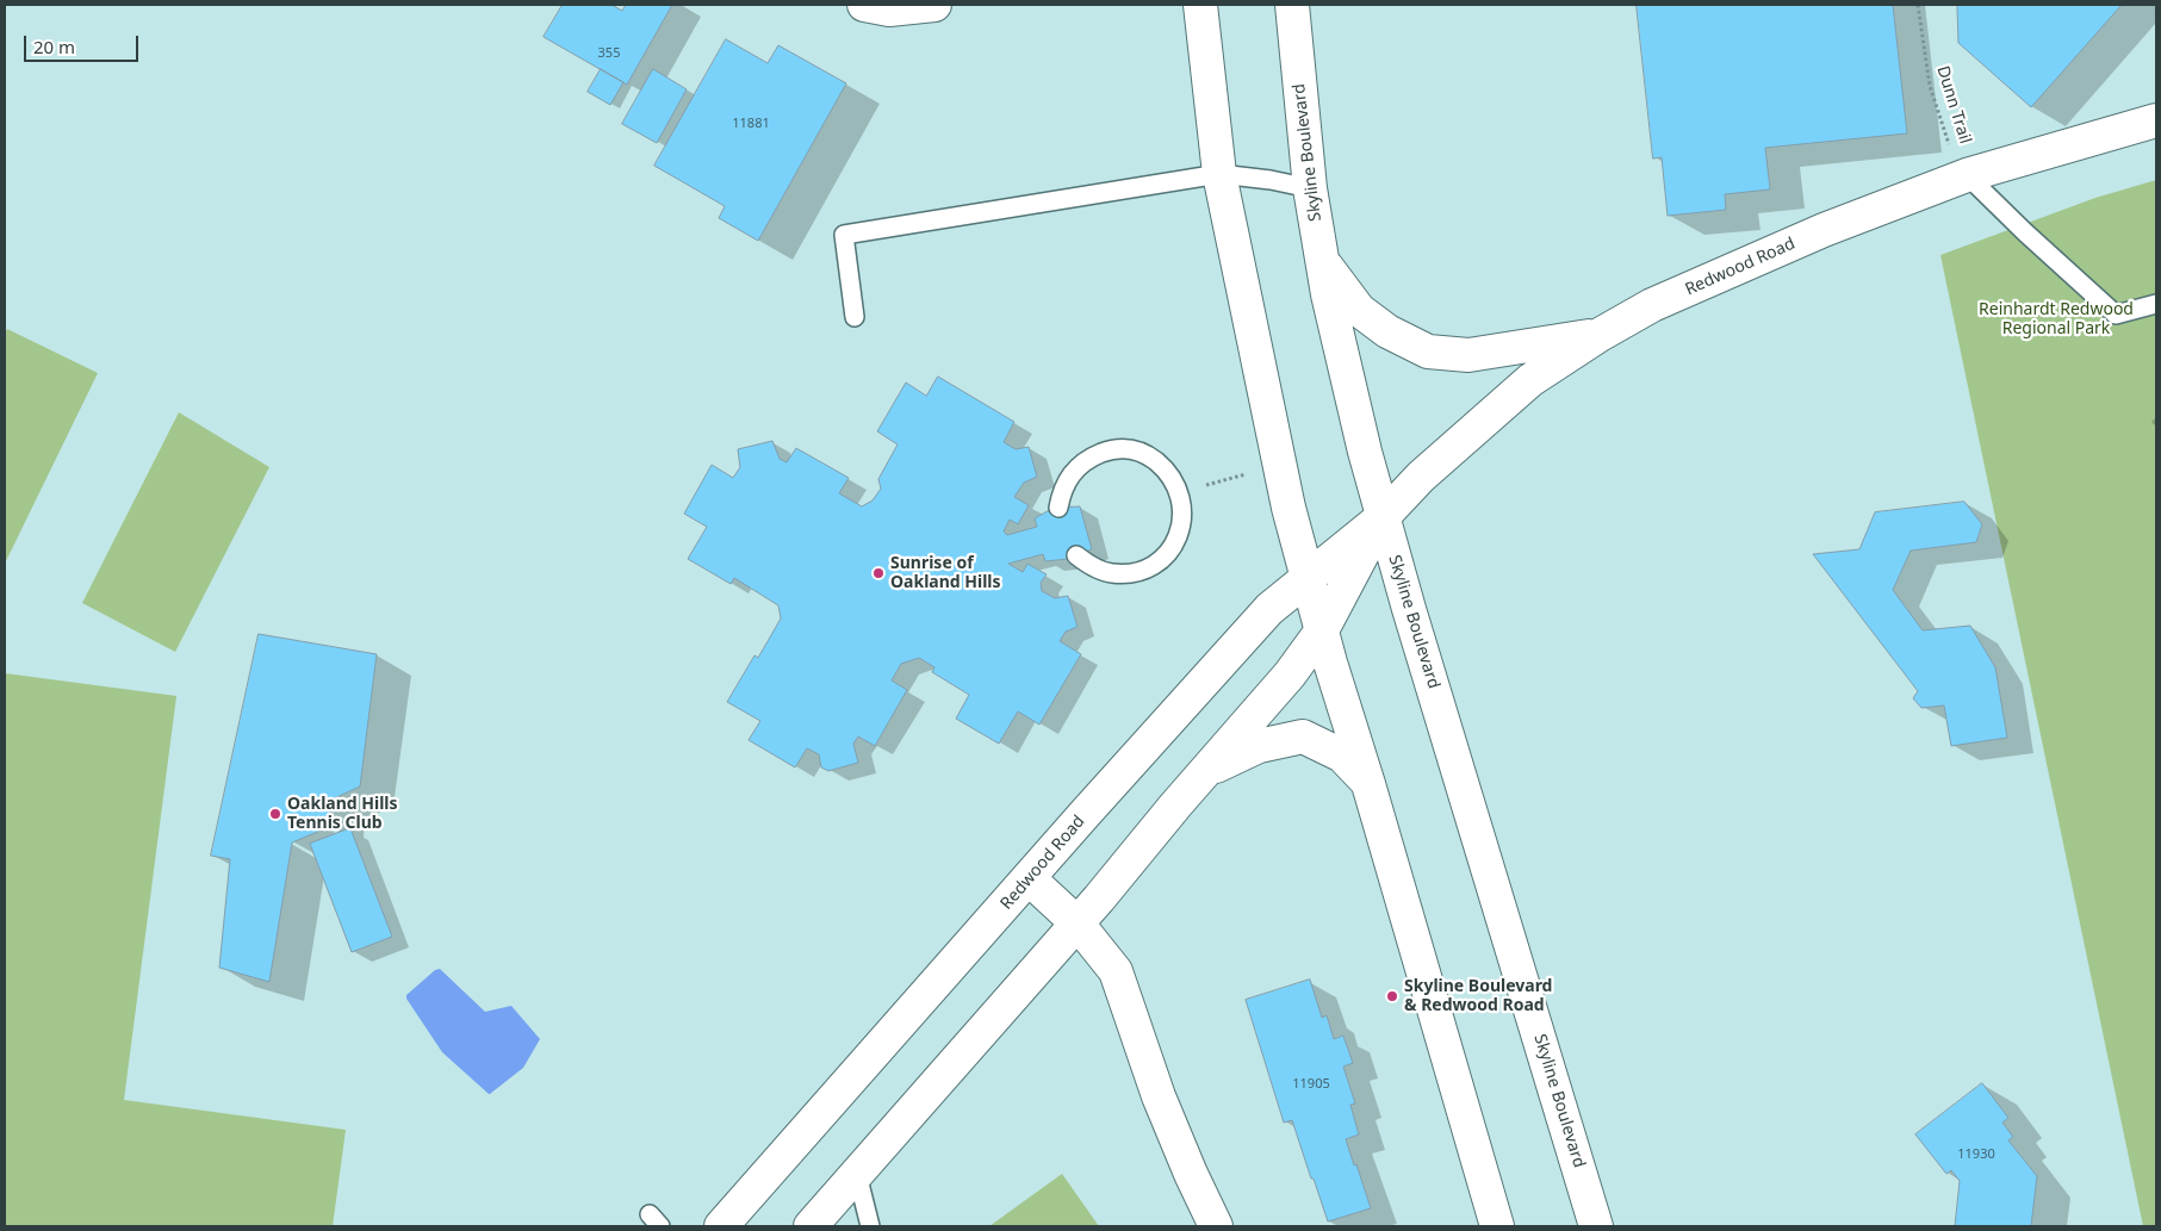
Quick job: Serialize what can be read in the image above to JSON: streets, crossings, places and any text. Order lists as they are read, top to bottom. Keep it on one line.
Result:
{"streets":{"main road":["Skyline Boulevard","Redwood Road"],"path":["Dunn Trail"]},"crossings":[["Dunn Trail","Redwood Road"],["Skyline Boulevard","Redwood Road"]],"parks":["Reinhardt Redwood Regional Park"],"places":["Sunrise of Oakland Hills","Oakland Hills Tennis Club","Skyline Boulevard & Redwood Road"],"house_numbers":["355","11881","11905","11930"],"scale_bar":"20 m"}
